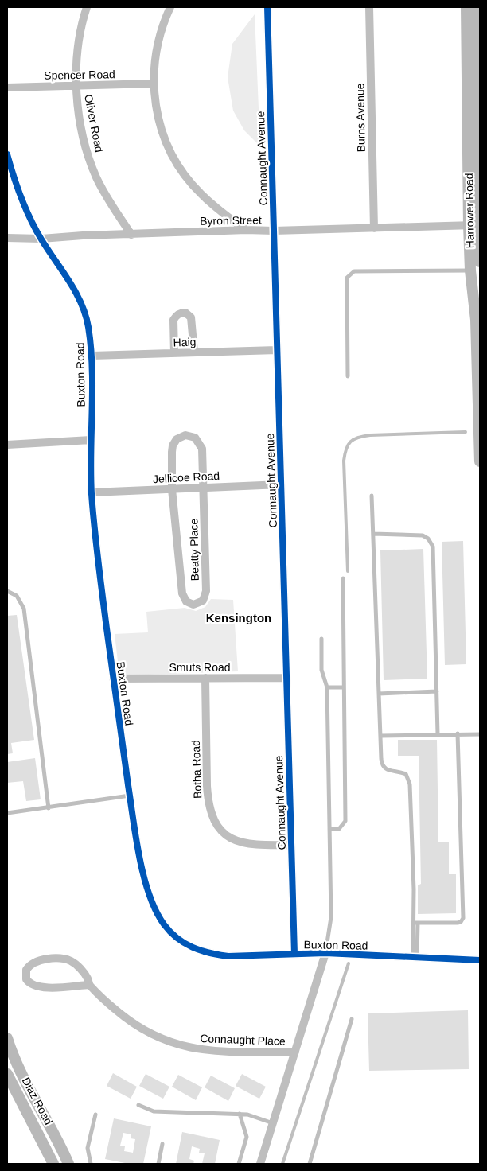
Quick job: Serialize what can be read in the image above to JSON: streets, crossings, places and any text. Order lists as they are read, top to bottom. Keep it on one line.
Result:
{"streets":{"main road":["Harrower Road","Diaz Road"],"street":["Spencer Road","Burns Avenue","Oliver Road","Connaught Avenue","Byron Street","Haig","Buxton Road","Jellicoe Road","Beatty Place","Smuts Road","Botha Road","Connaught Place"]},"crossings":[["Spencer Road","Oliver Road"],["Burns Avenue","Byron Street"],["Oliver Road","Byron Street"],["Connaught Avenue","Byron Street"],["Connaught Avenue","Haig"],["Connaught Avenue","Buxton Road"],["Connaught Avenue","Jellicoe Road"],["Connaught Avenue","Smuts Road"],["Connaught Avenue","Botha Road"],["Harrower Road","Byron Street"],["Byron Street","Buxton Road"],["Haig","Buxton Road"],["Buxton Road","Jellicoe Road"],["Buxton Road","Smuts Road"],["Jellicoe Road","Beatty Place"],["Smuts Road","Botha Road"]],"districts":["Kensington"]}
